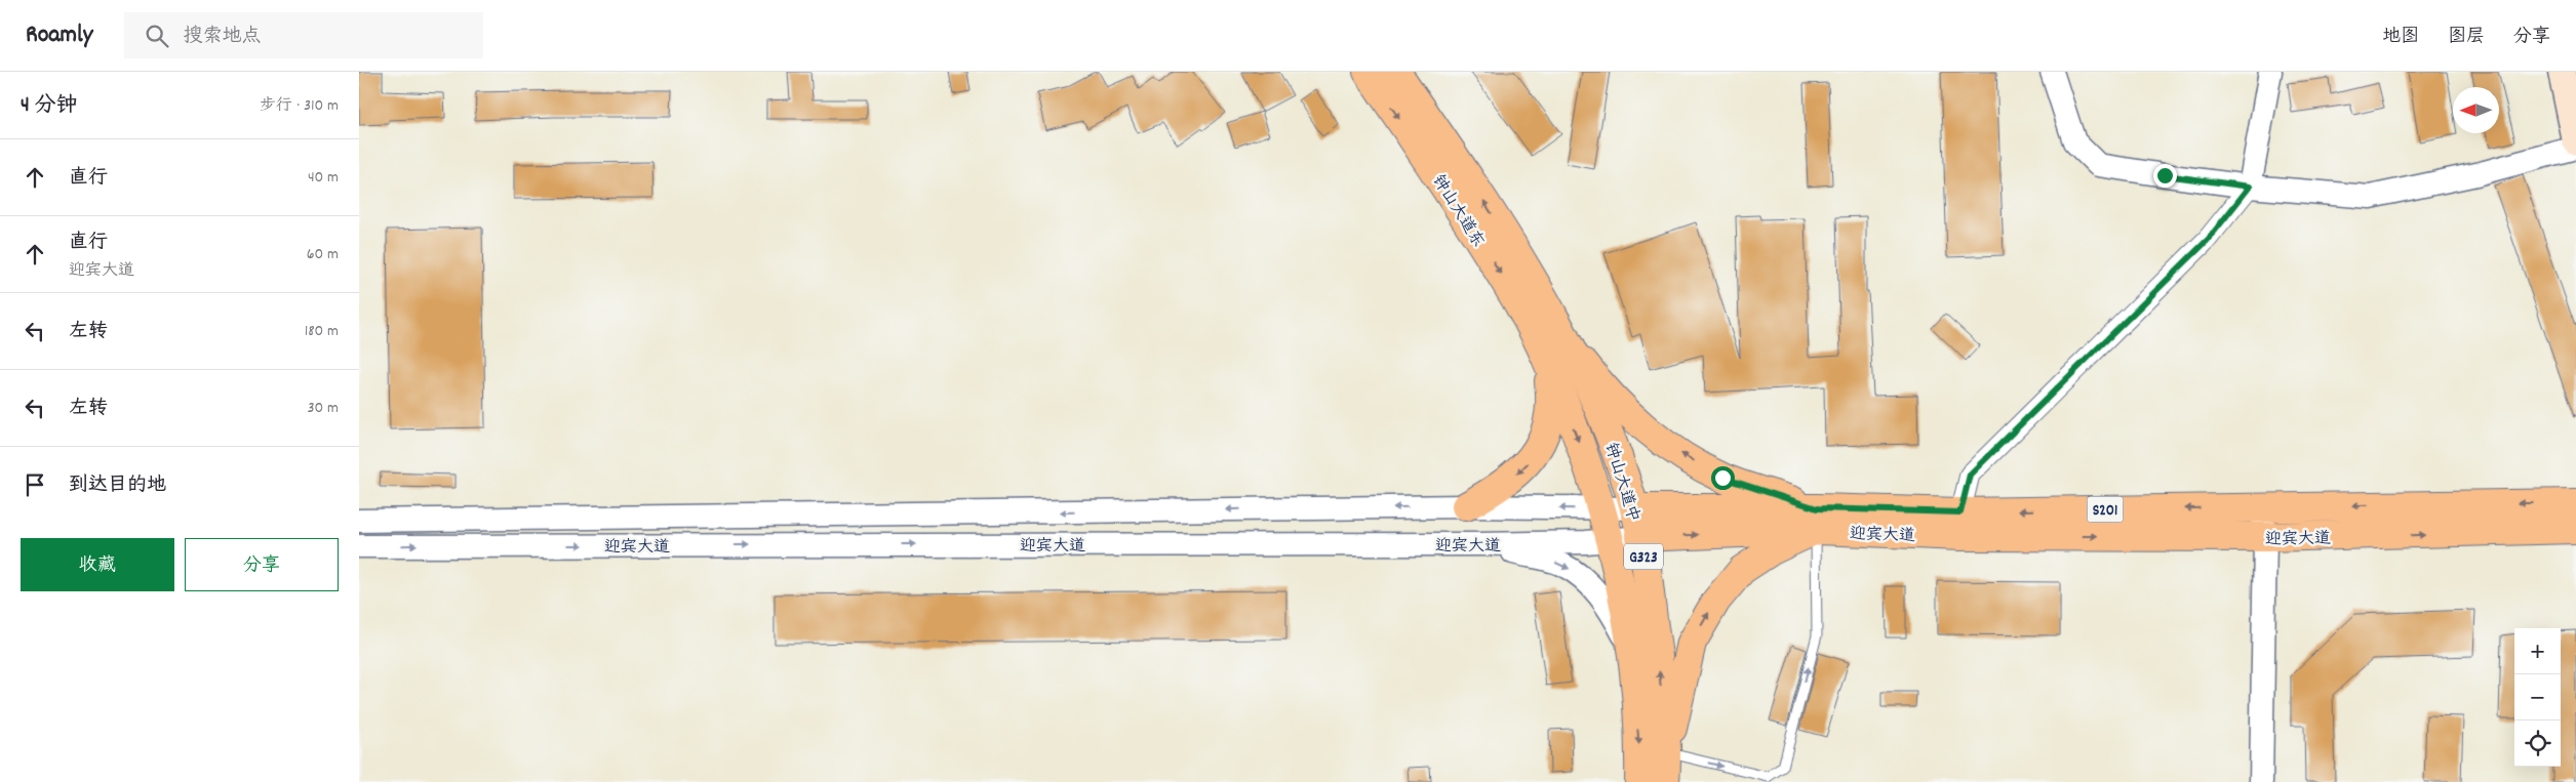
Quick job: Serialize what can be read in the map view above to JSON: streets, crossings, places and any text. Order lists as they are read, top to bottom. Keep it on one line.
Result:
{"streets":{"main road":["钟山大道东","钟山大道中","S201","迎宾大道","G323"]},"crossings":[["钟山大道东","钟山大道中"],["钟山大道中","迎宾大道"]],"north":"left","page":{"header":"Roamly","search":"搜索地点","nav":["地图","图层","分享"],"heading":["4 分钟","步行 · 310 m"],"list":[["直行","40 m"],["直行","迎宾大道","60 m"],["左转","180 m"],["左转","30 m"],"到达目的地"],"buttons":["收藏","分享"],"map_buttons":["+","−"]}}
